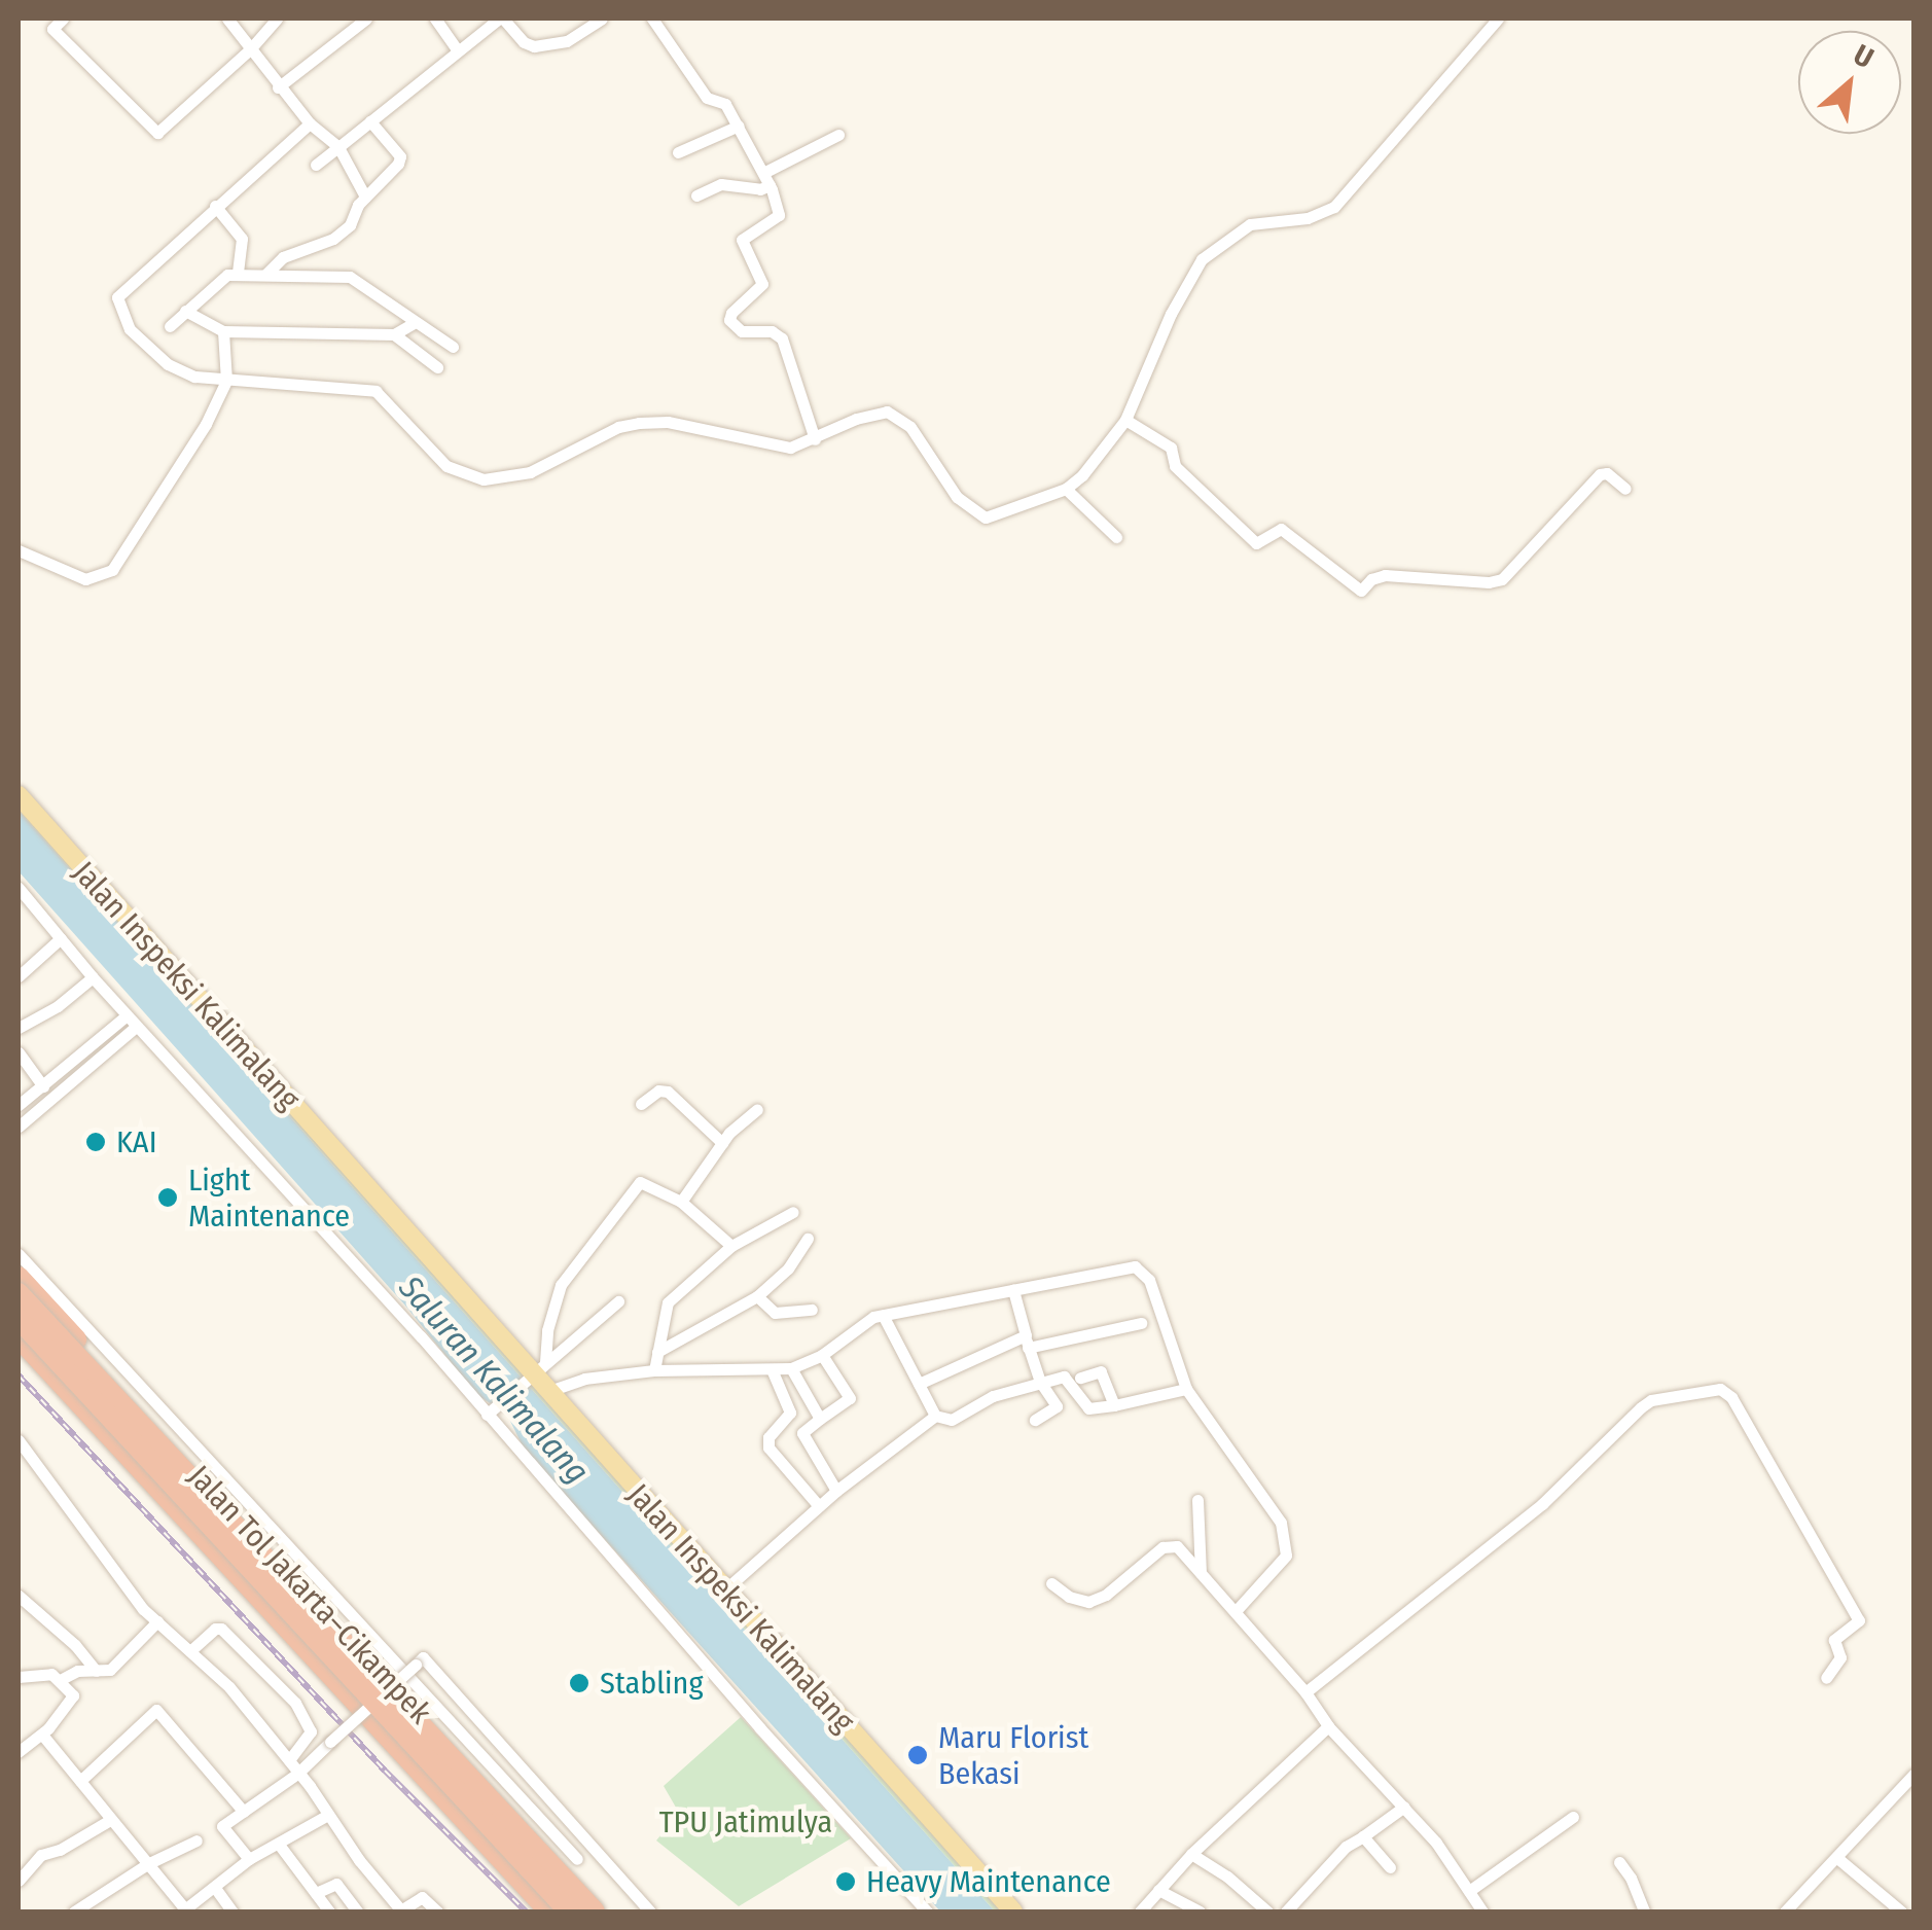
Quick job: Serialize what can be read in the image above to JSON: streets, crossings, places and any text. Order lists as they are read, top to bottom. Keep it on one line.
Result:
{"streets":{"highway":["Jalan Tol Jakarta–Cikampek"],"main road":["Jalan Inspeksi Kalimalang"]},"water":["Saluran Kalimalang"],"parks":["TPU Jatimulya"],"places":["KAI","Light Maintenance","Stabling","Maru Florist Bekasi","Heavy Maintenance"],"north":"top right"}
